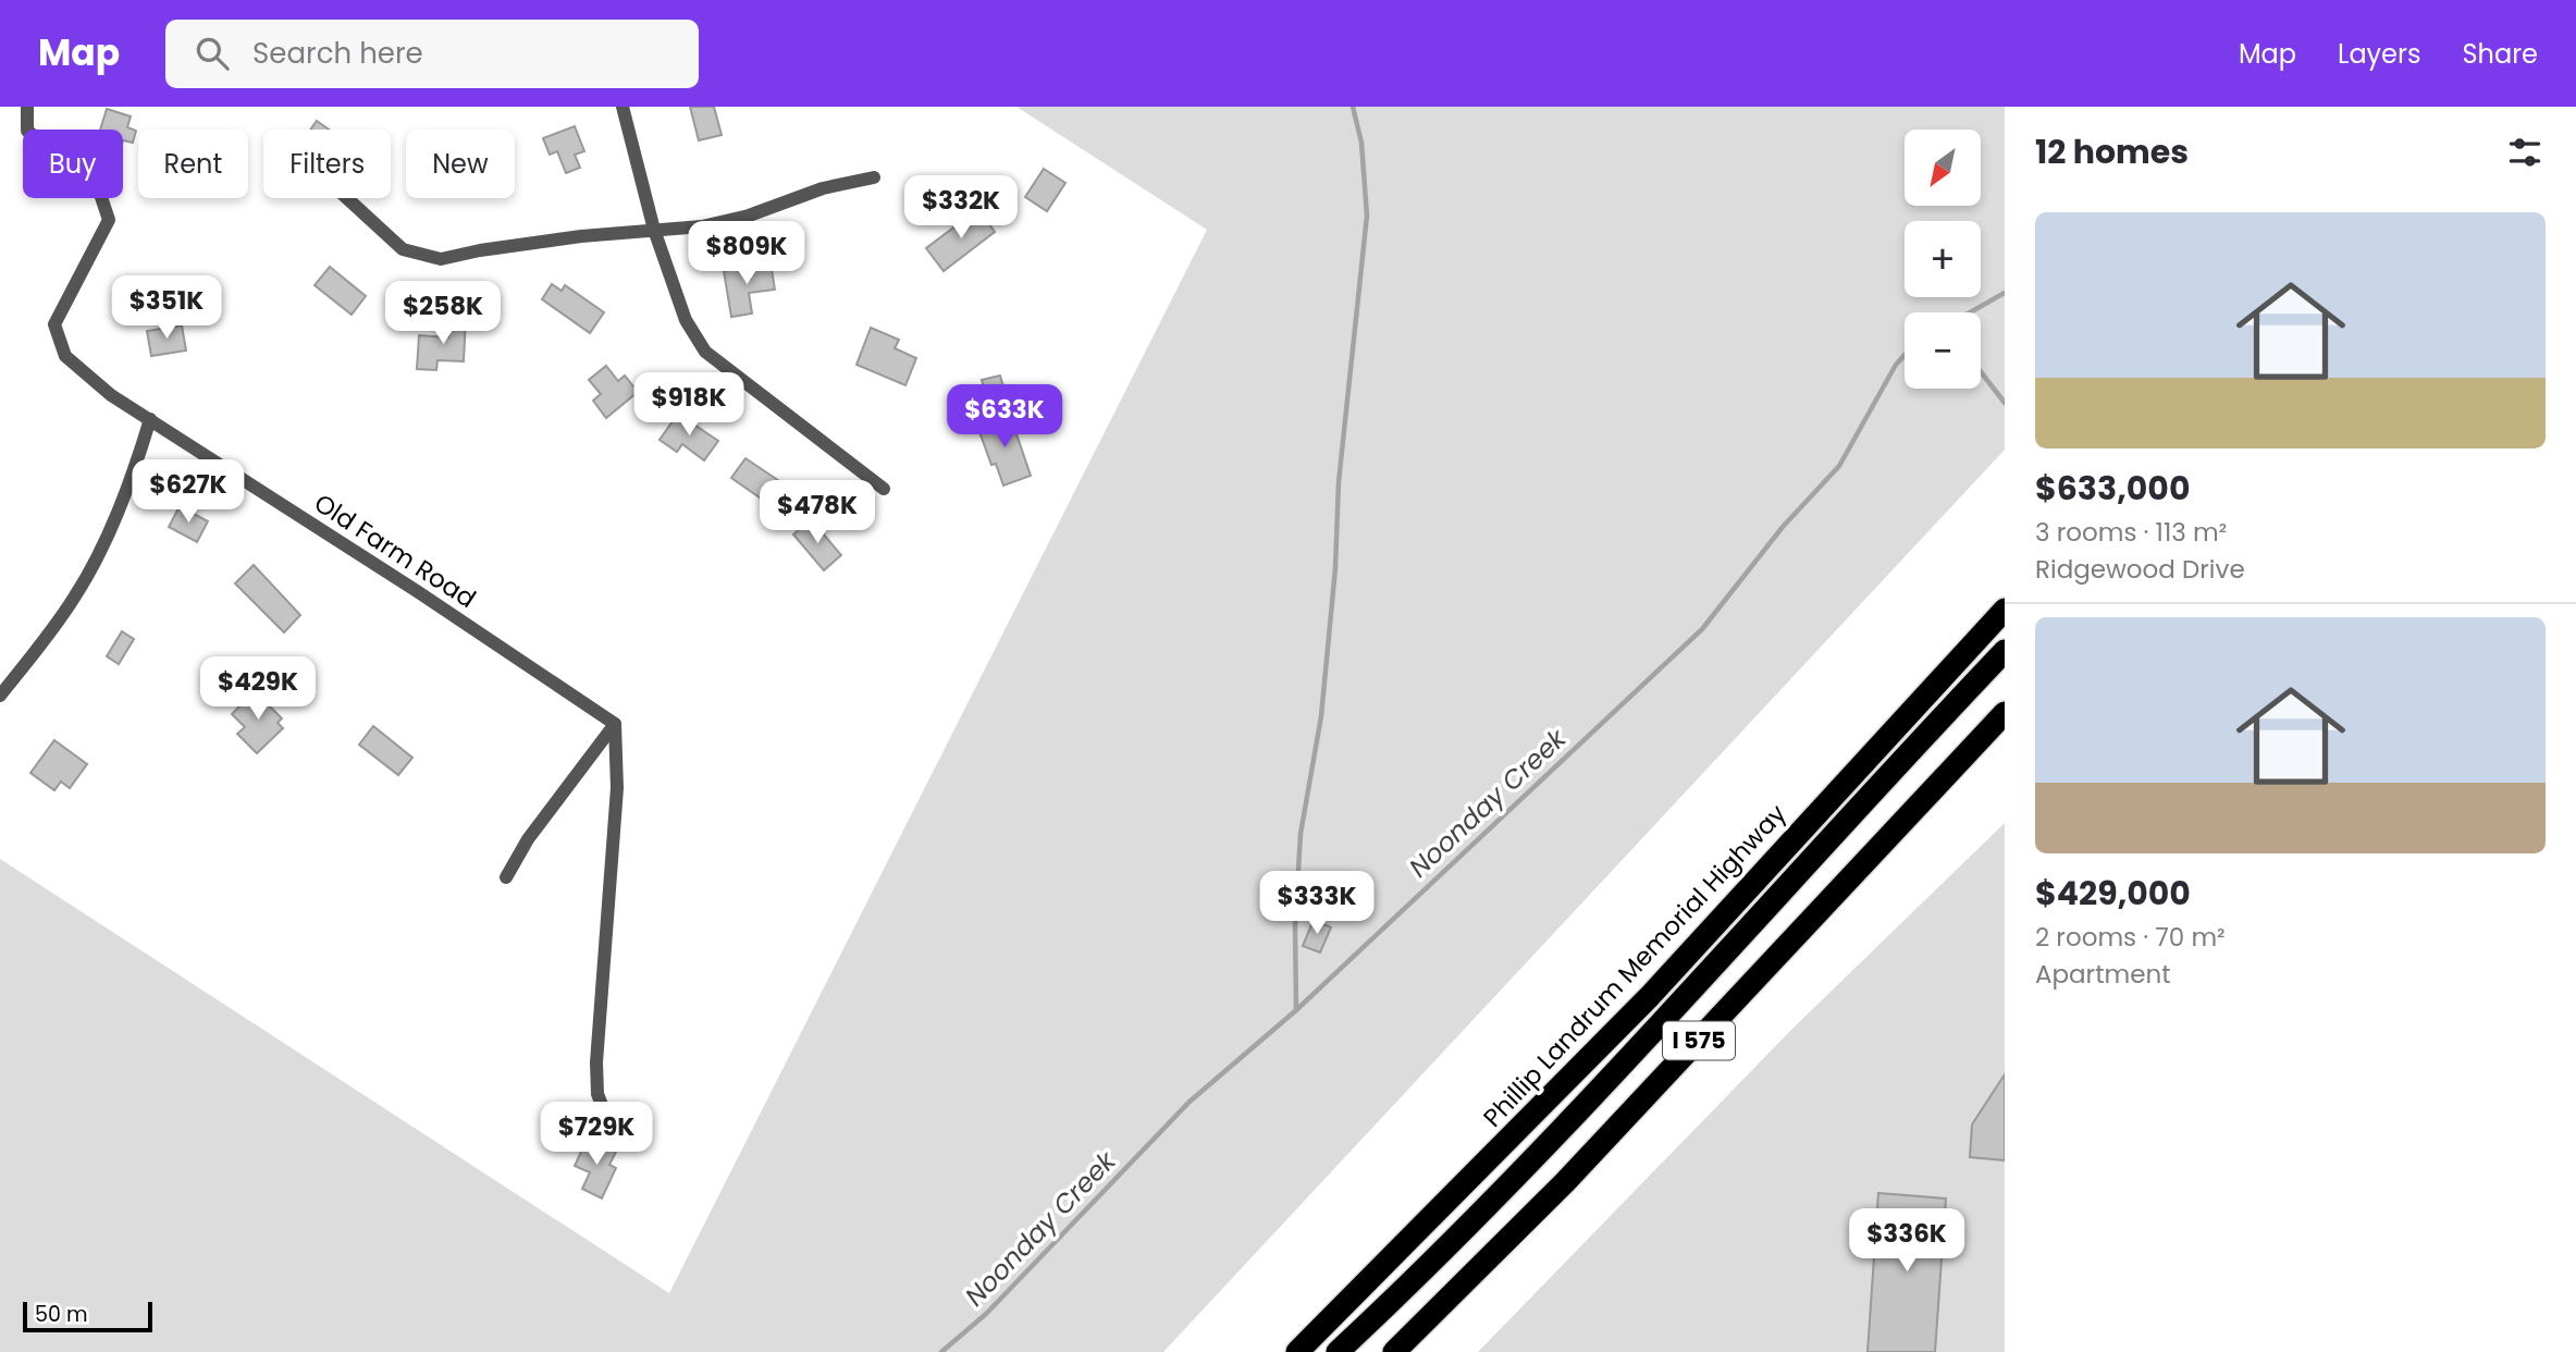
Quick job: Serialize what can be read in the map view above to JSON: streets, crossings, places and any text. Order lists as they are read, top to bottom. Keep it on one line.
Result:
{"streets":{"highway":["Phillip Landrum Memorial Highway","I 575"],"street":["Old Farm Road"]},"water":["Noonday Creek"],"scale_bar":"50 m","north":"bottom left","page":{"header":"Map","search":"Search here","nav":["Map","Layers","Share"],"heading":"12 homes","map_buttons":["+","−"],"chip":["Buy","Rent","Filters","New"],"price":["$332K","$809K","$351K","$258K","$918K","$633K","$627K","$478K","$429K","$333K","$729K","$336K"],"list":[{"name":"$633,000","note":"3 rooms · 113 m² · Ridgewood Drive"},{"name":"$429,000","note":"2 rooms · 70 m² · Apartment"}],"scale":"50 m"}}
